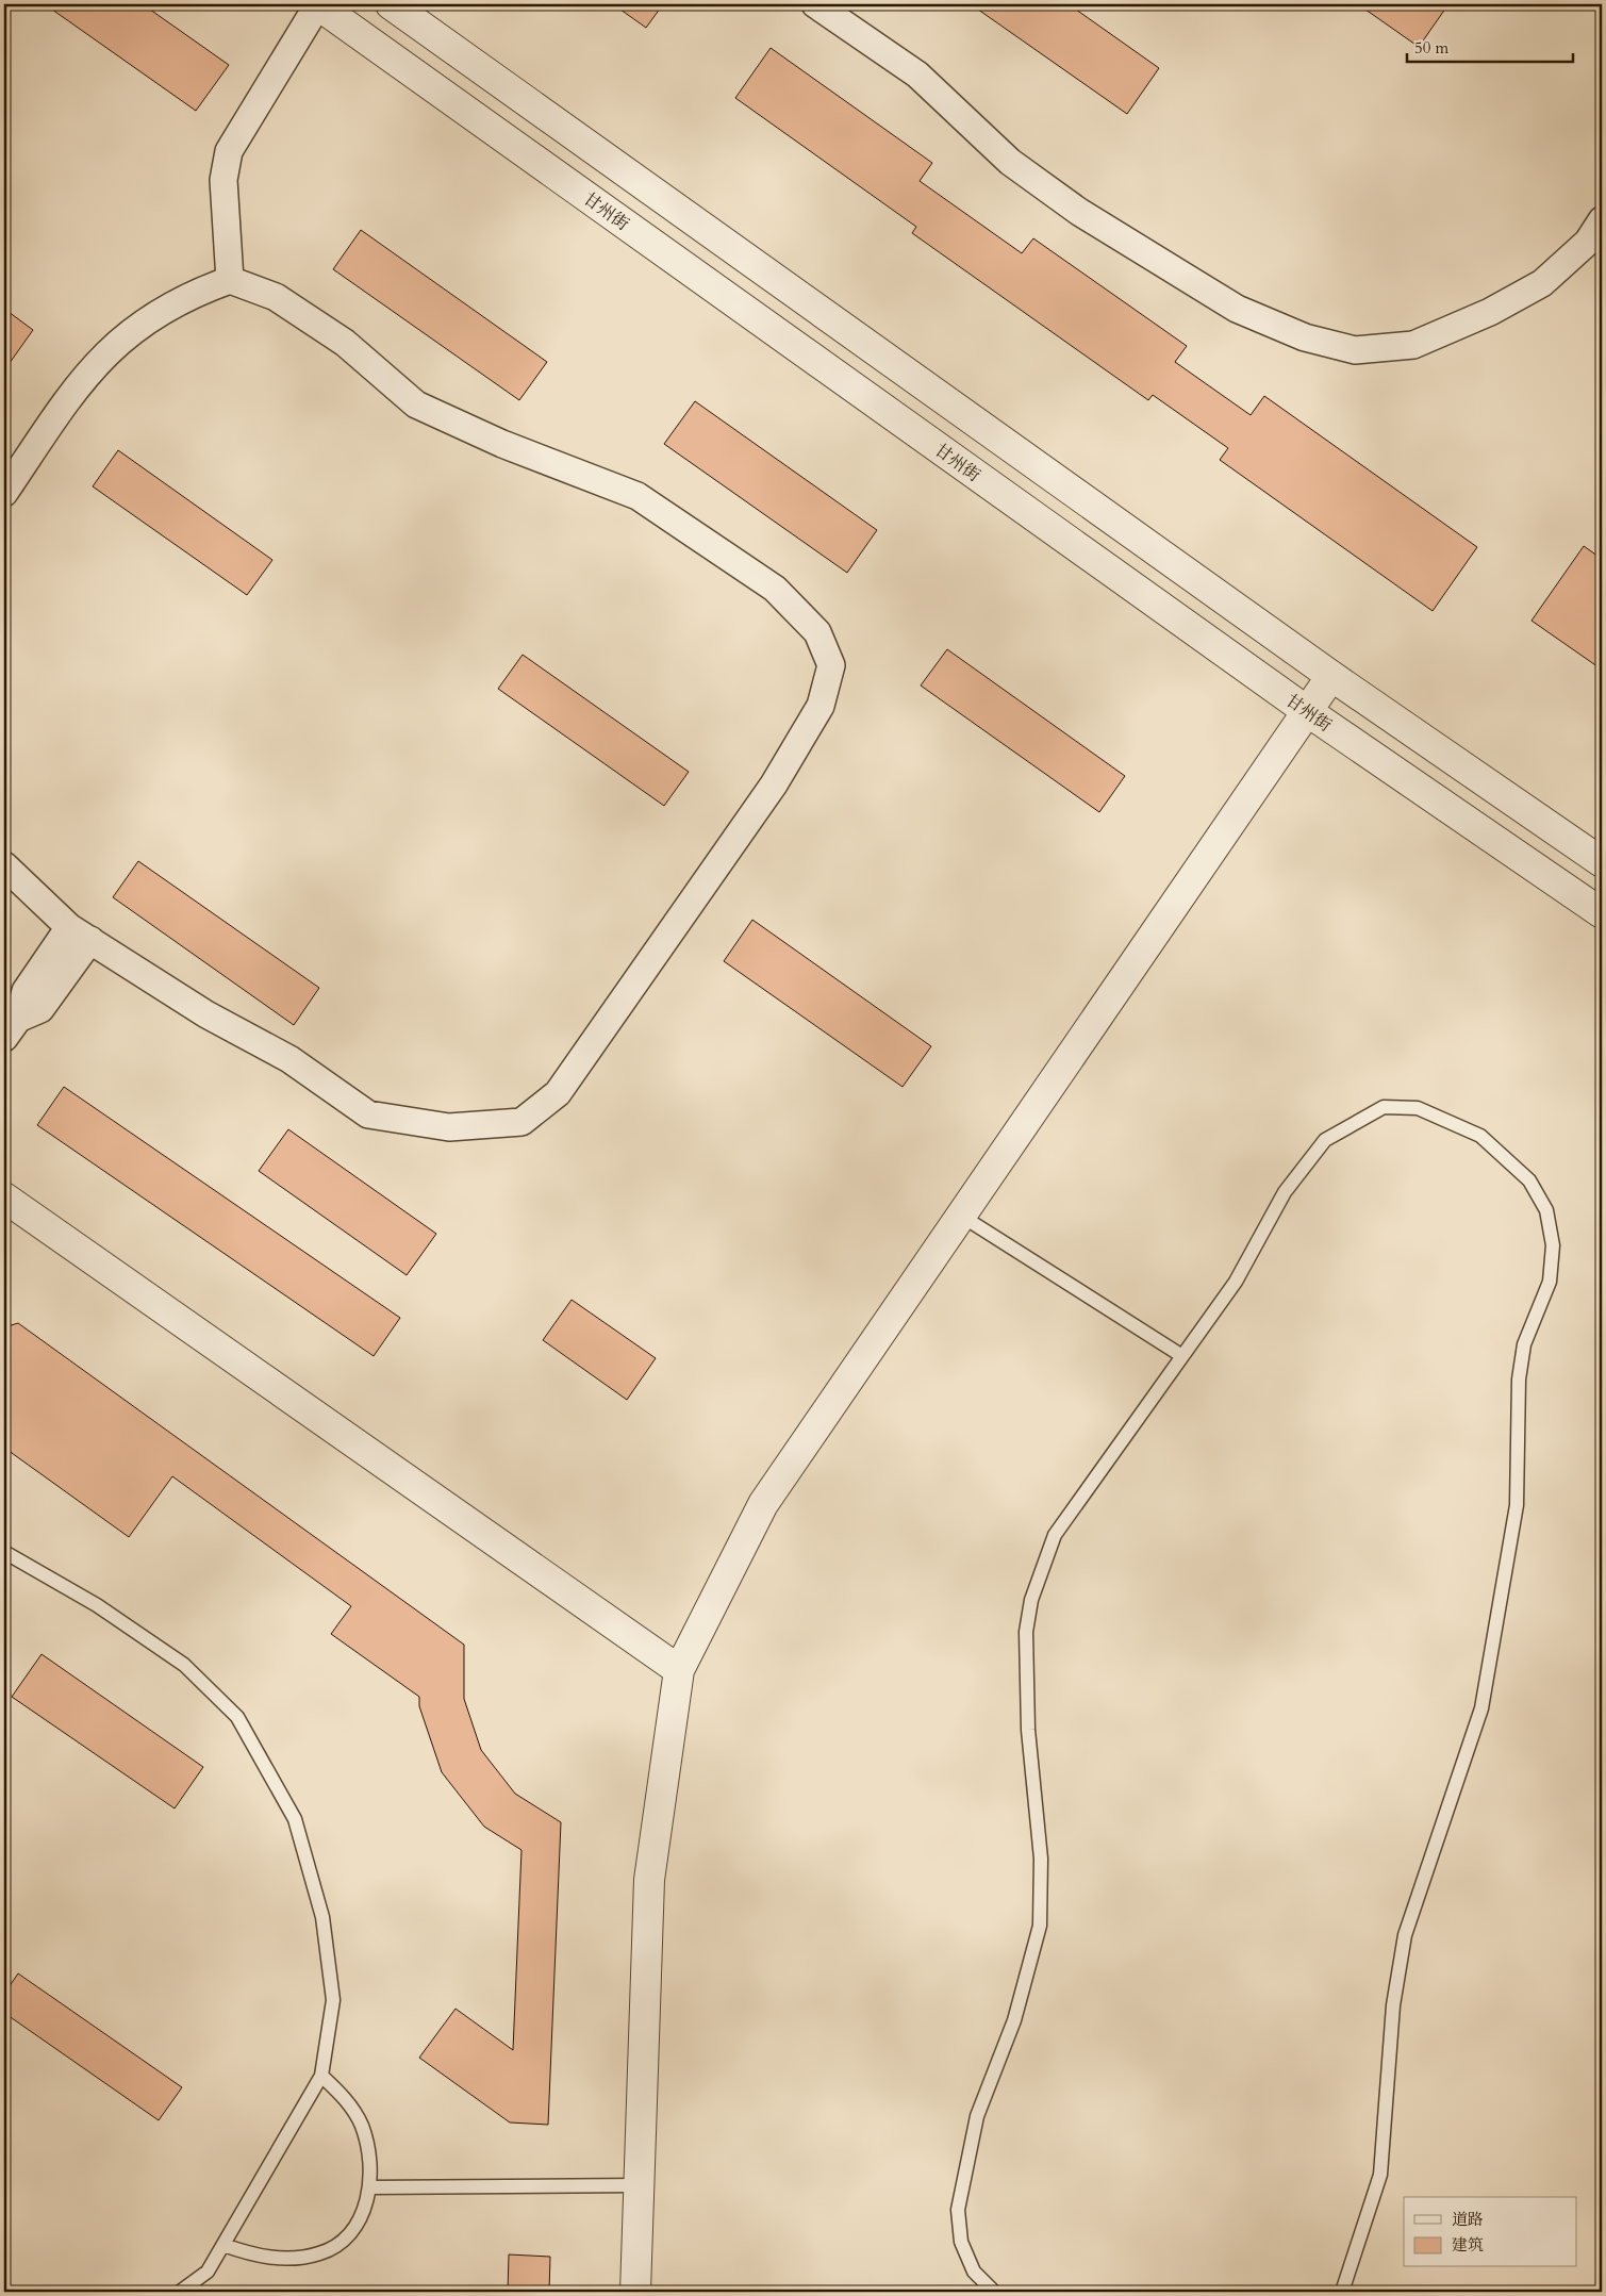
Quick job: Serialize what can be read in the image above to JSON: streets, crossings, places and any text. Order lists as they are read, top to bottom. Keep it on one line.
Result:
{"streets":{"street":["甘州街"]},"legend":["道路","建筑"],"scale_bar":"50 m"}
